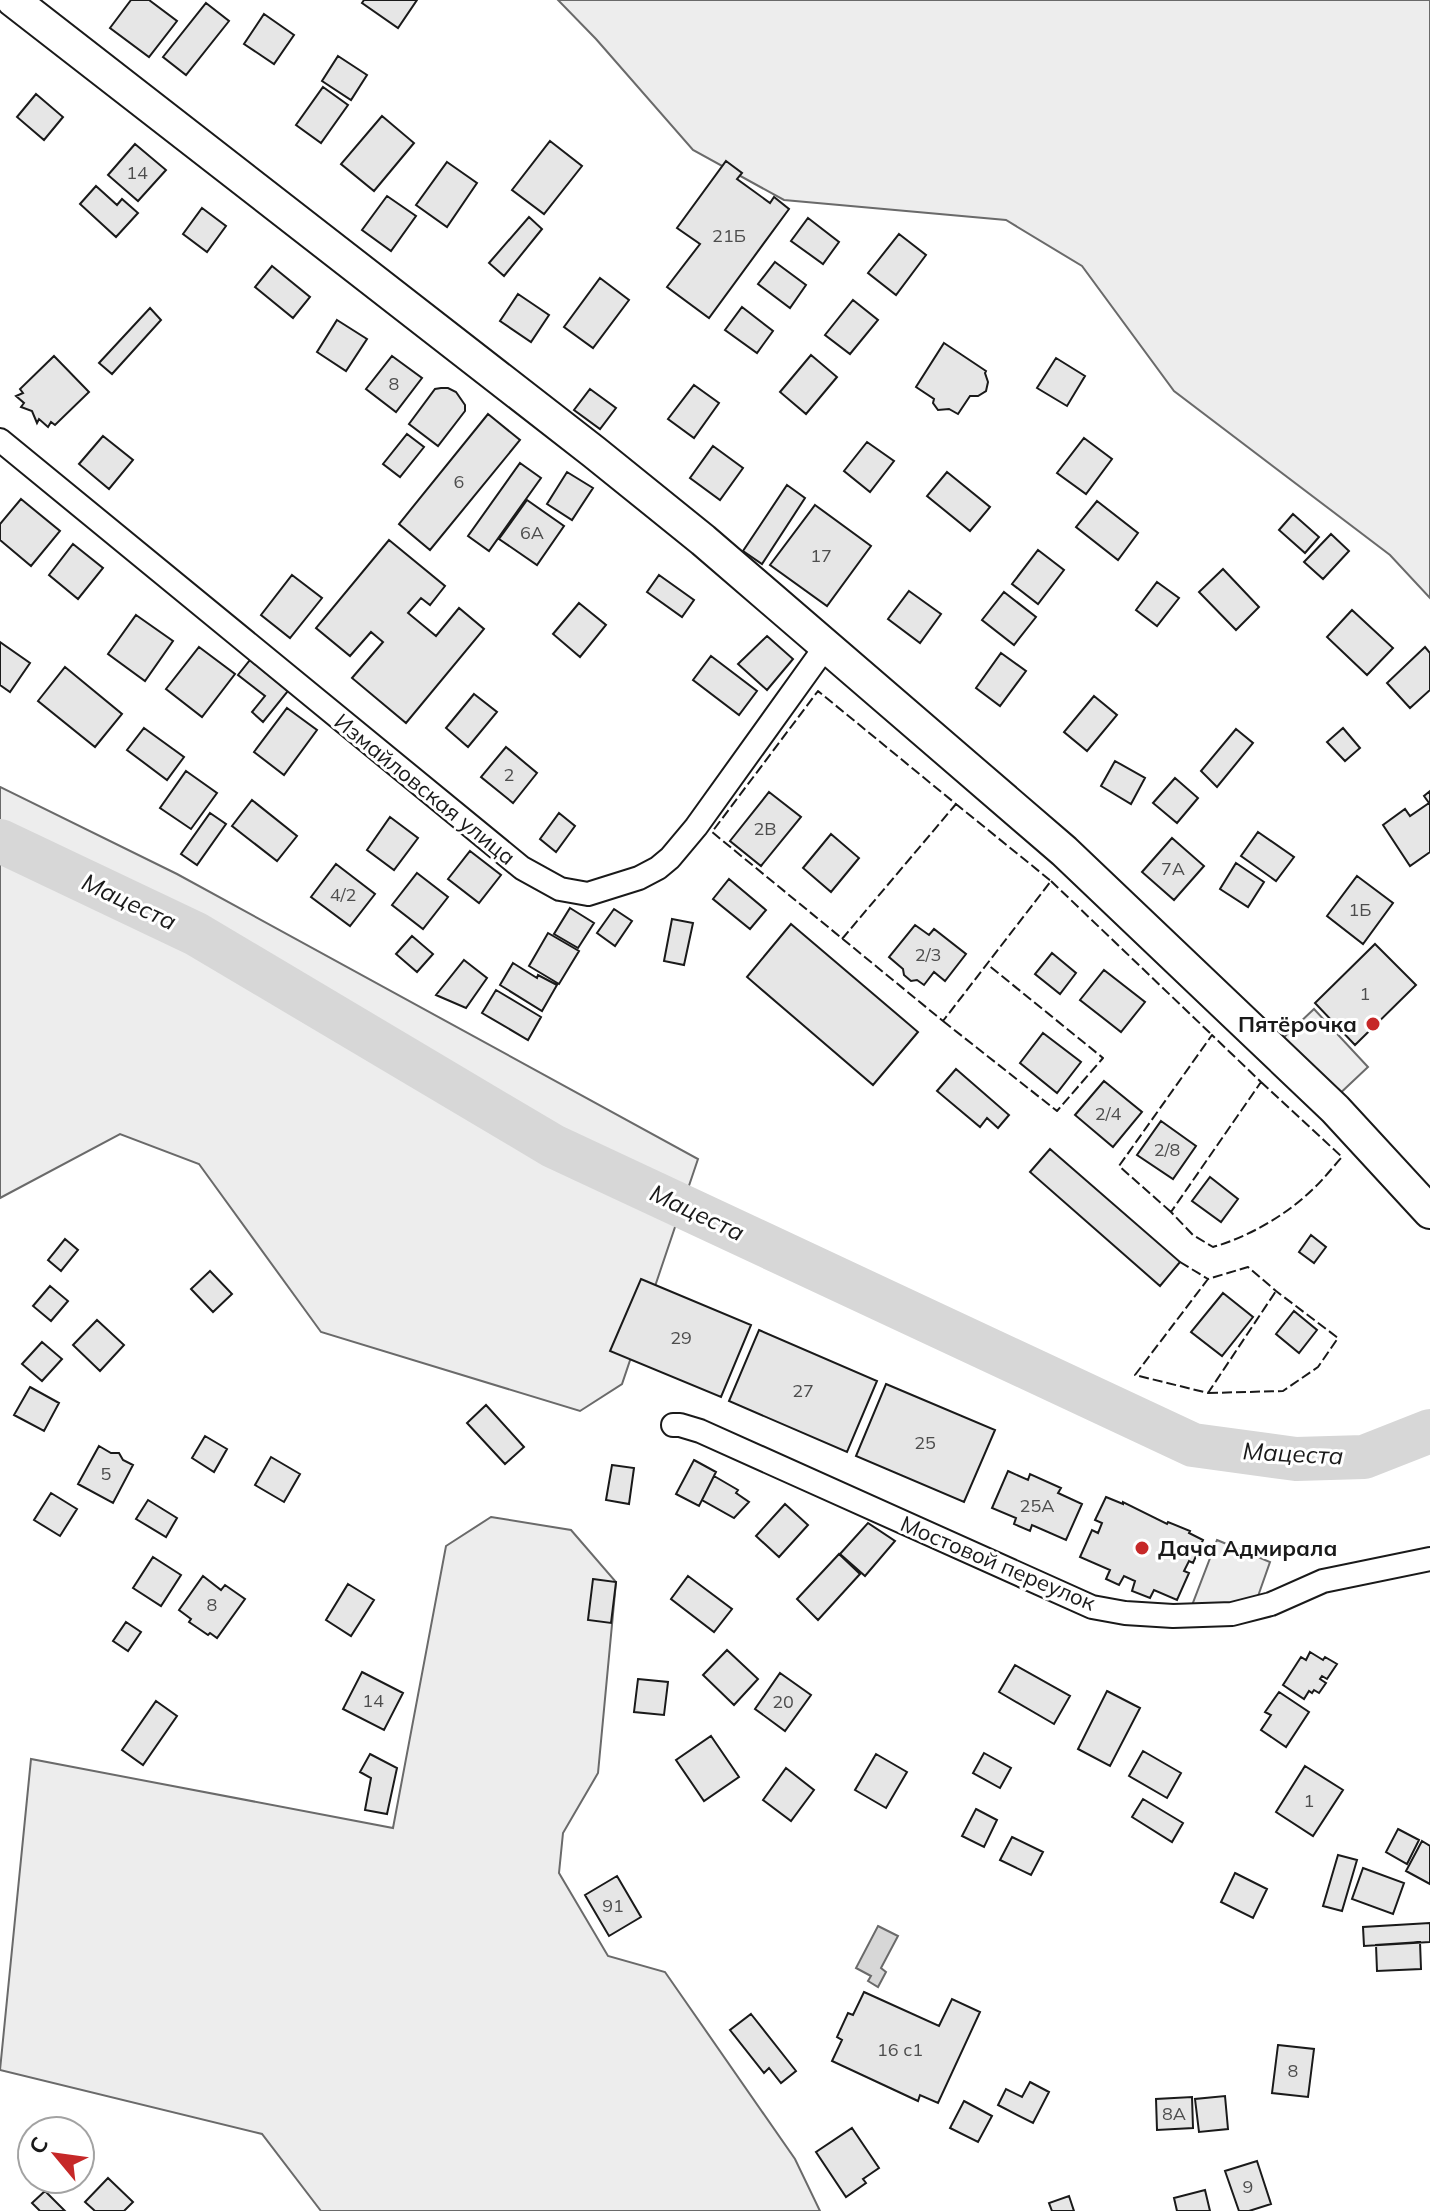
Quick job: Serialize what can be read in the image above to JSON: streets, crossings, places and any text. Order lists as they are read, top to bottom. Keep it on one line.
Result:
{"streets":{"street":["Измайловская улица","Мостовой переулок"]},"water":["Мацеста"],"places":["Пятёрочка","Дача Адмирала"],"house_numbers":["14","21Б","8","6","6А","17","2","2В","7А","4/2","1Б","2/3","1","2/4","2/8","29","27","25","5","25А","8","14","20","1","91","16 с1","8","8А","9"],"north":"top left"}
